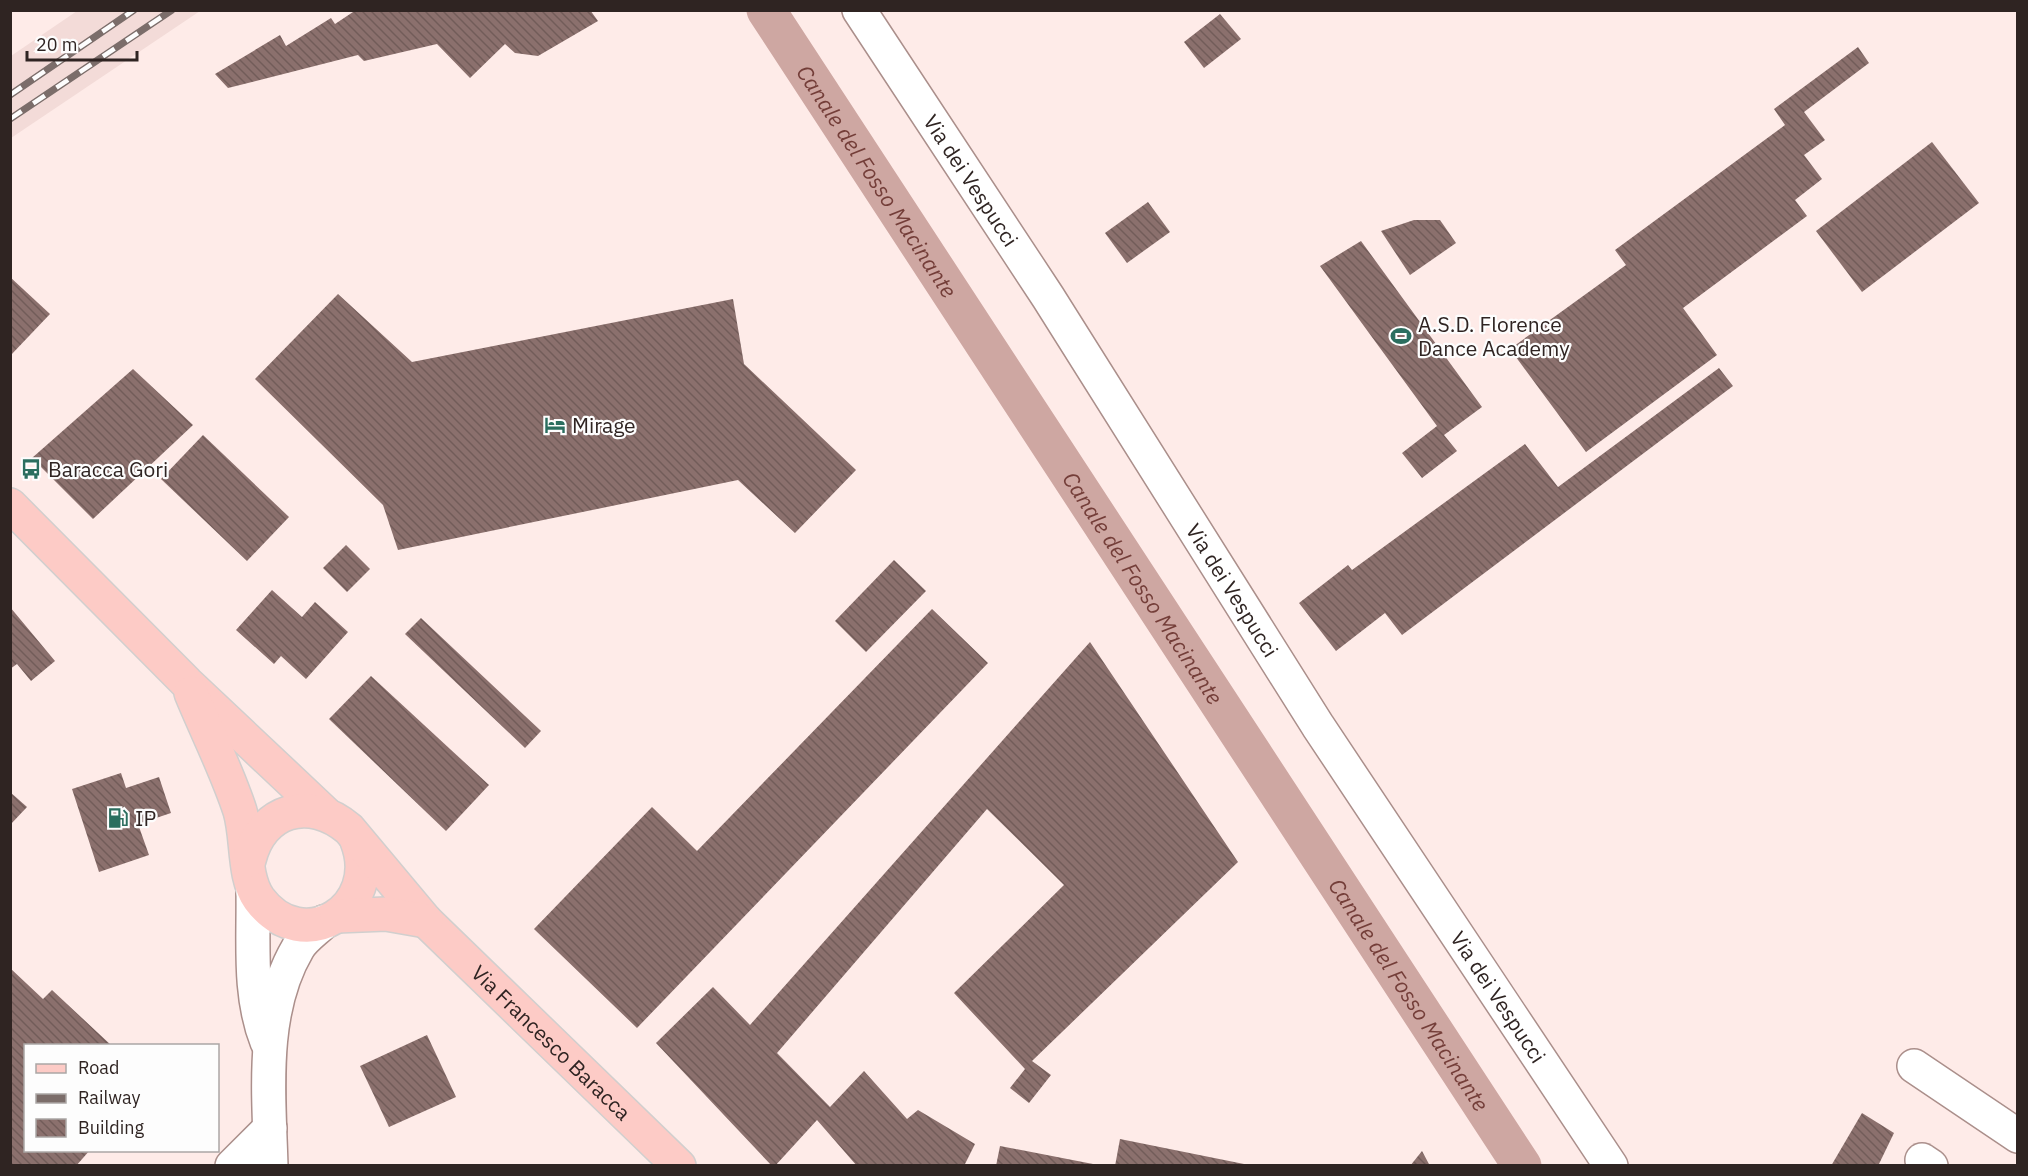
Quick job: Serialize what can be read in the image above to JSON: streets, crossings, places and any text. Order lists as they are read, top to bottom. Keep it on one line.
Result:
{"streets":{"main road":["Via Francesco Baracca"],"street":["Via dei Vespucci"]},"water":["Canale del Fosso Macinante"],"places":{"sports":["A.S.D. Florence Dance Academy"],"hotel":["Mirage"],"bus stop":["Baracca Gori"],"fuel station":["IP"]},"legend":["Road","Railway","Building"],"scale_bar":"20 m"}
